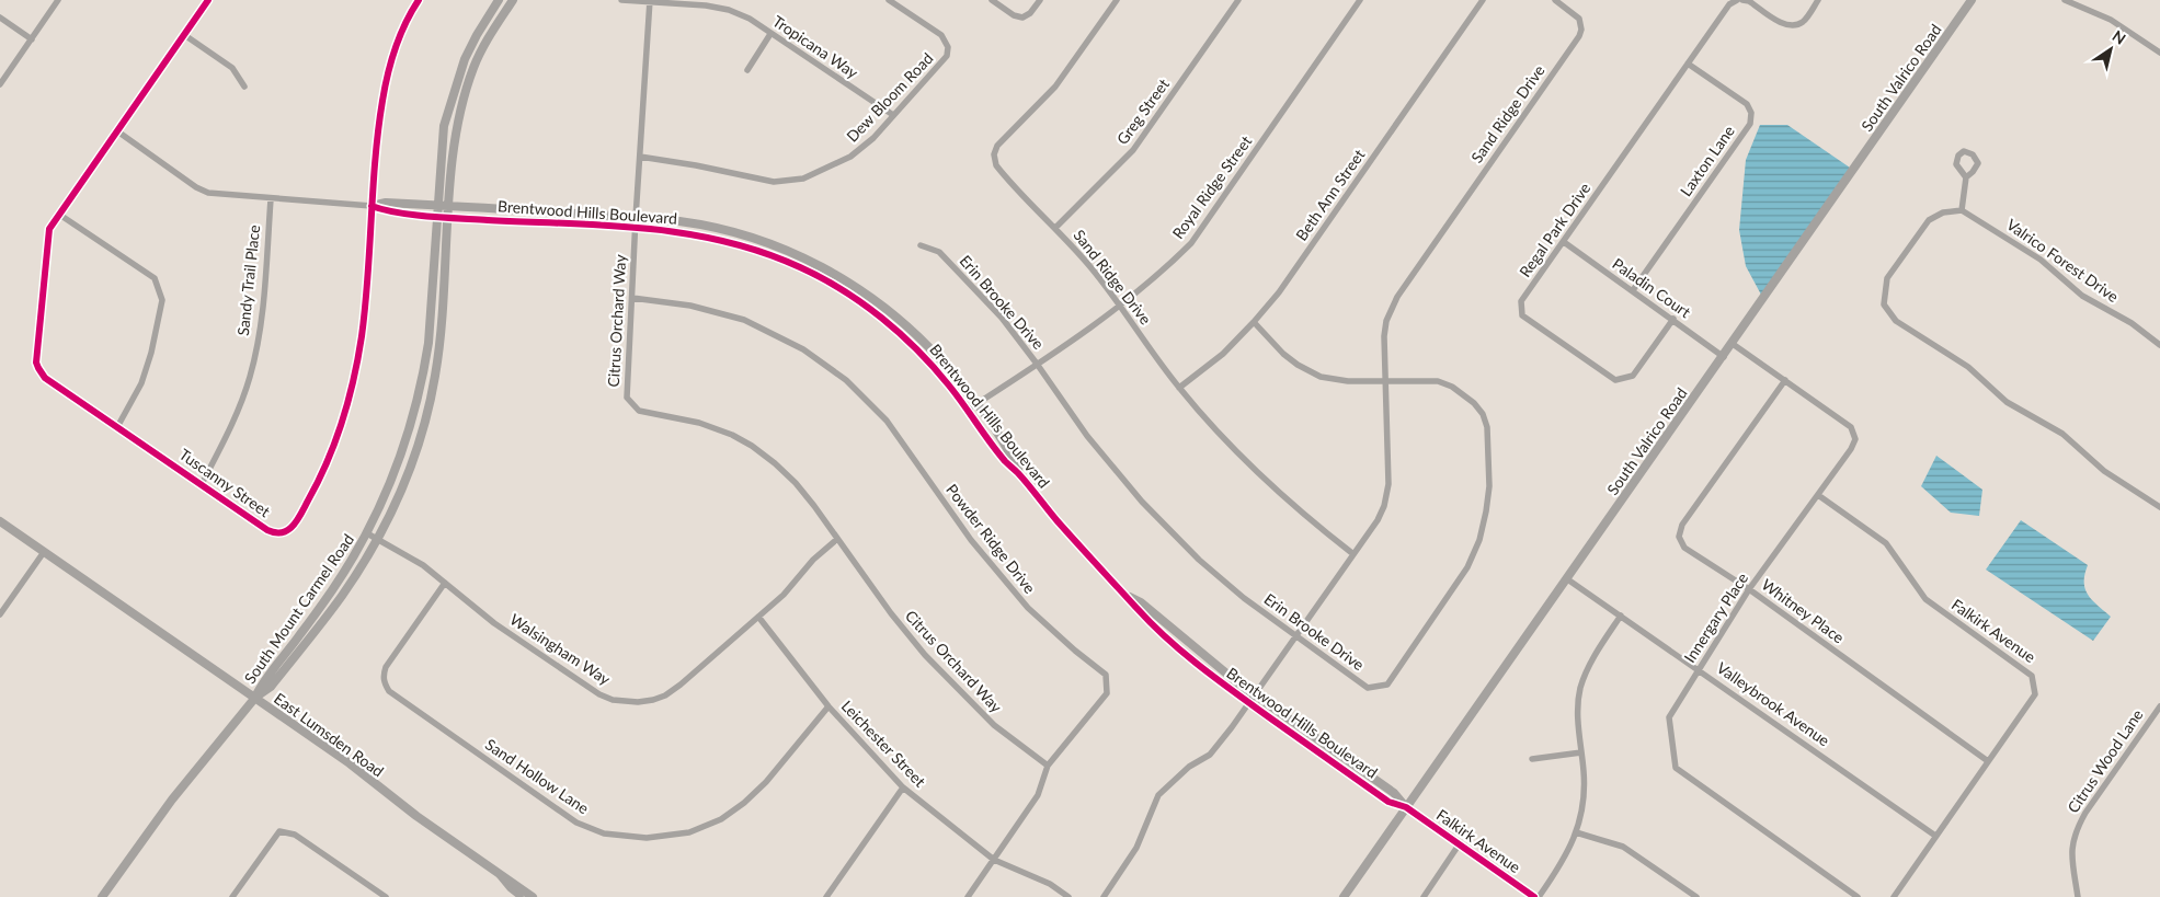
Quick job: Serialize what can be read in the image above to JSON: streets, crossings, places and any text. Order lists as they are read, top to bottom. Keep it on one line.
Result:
{"streets":{"street":["Tropicana Way","South Valrico Road","Dew Bloom Road","Greg Street","Sand Ridge Drive","Laxton Lane","Royal Ridge Street","Beth Ann Street","Brentwood Hills Boulevard","Regal Park Drive","Valrico Forest Drive","Sandy Trail Place","Paladin Court","Erin Brooke Drive","Citrus Orchard Way","Tuscanny Street","Powder Ridge Drive","South Mount Carmel Road","Whitney Place","Innergary Place","Falkirk Avenue","Walsingham Way","Valleybrook Avenue","East Lumsden Road","Leichester Street","Citrus Wood Lane","Sand Hollow Lane"]},"crossings":[["Tropicana Way","Dew Bloom Road"],["Tropicana Way","Citrus Orchard Way"],["South Valrico Road","Brentwood Hills Boulevard"],["South Valrico Road","Paladin Court"],["South Valrico Road","Innergary Place"],["South Valrico Road","Falkirk Avenue"],["South Valrico Road","Valleybrook Avenue"],["Dew Bloom Road","Citrus Orchard Way"],["Greg Street","Sand Ridge Drive"],["Sand Ridge Drive","Royal Ridge Street"],["Sand Ridge Drive","Beth Ann Street"],["Sand Ridge Drive","Brentwood Hills Boulevard"],["Sand Ridge Drive","Erin Brooke Drive"],["Laxton Lane","Regal Park Drive"],["Laxton Lane","Paladin Court"],["Royal Ridge Street","Brentwood Hills Boulevard"],["Royal Ridge Street","Erin Brooke Drive"],["Beth Ann Street","Erin Brooke Drive"],["Brentwood Hills Boulevard","Sandy Trail Place"],["Brentwood Hills Boulevard","Citrus Orchard Way"],["Brentwood Hills Boulevard","Tuscanny Street"],["Brentwood Hills Boulevard","South Mount Carmel Road"],["Brentwood Hills Boulevard","Falkirk Avenue"],["Regal Park Drive","Paladin Court"],["Sandy Trail Place","Tuscanny Street"],["Citrus Orchard Way","Powder Ridge Drive"],["Citrus Orchard Way","Walsingham Way"],["Powder Ridge Drive","Leichester Street"],["South Mount Carmel Road","Walsingham Way"],["South Mount Carmel Road","East Lumsden Road"],["Whitney Place","Innergary Place"],["Whitney Place","Falkirk Avenue"],["Innergary Place","Falkirk Avenue"],["Innergary Place","Valleybrook Avenue"],["Falkirk Avenue","Valleybrook Avenue"],["Walsingham Way","Leichester Street"],["Walsingham Way","Sand Hollow Lane"],["Leichester Street","Sand Hollow Lane"]],"north":"top right"}
